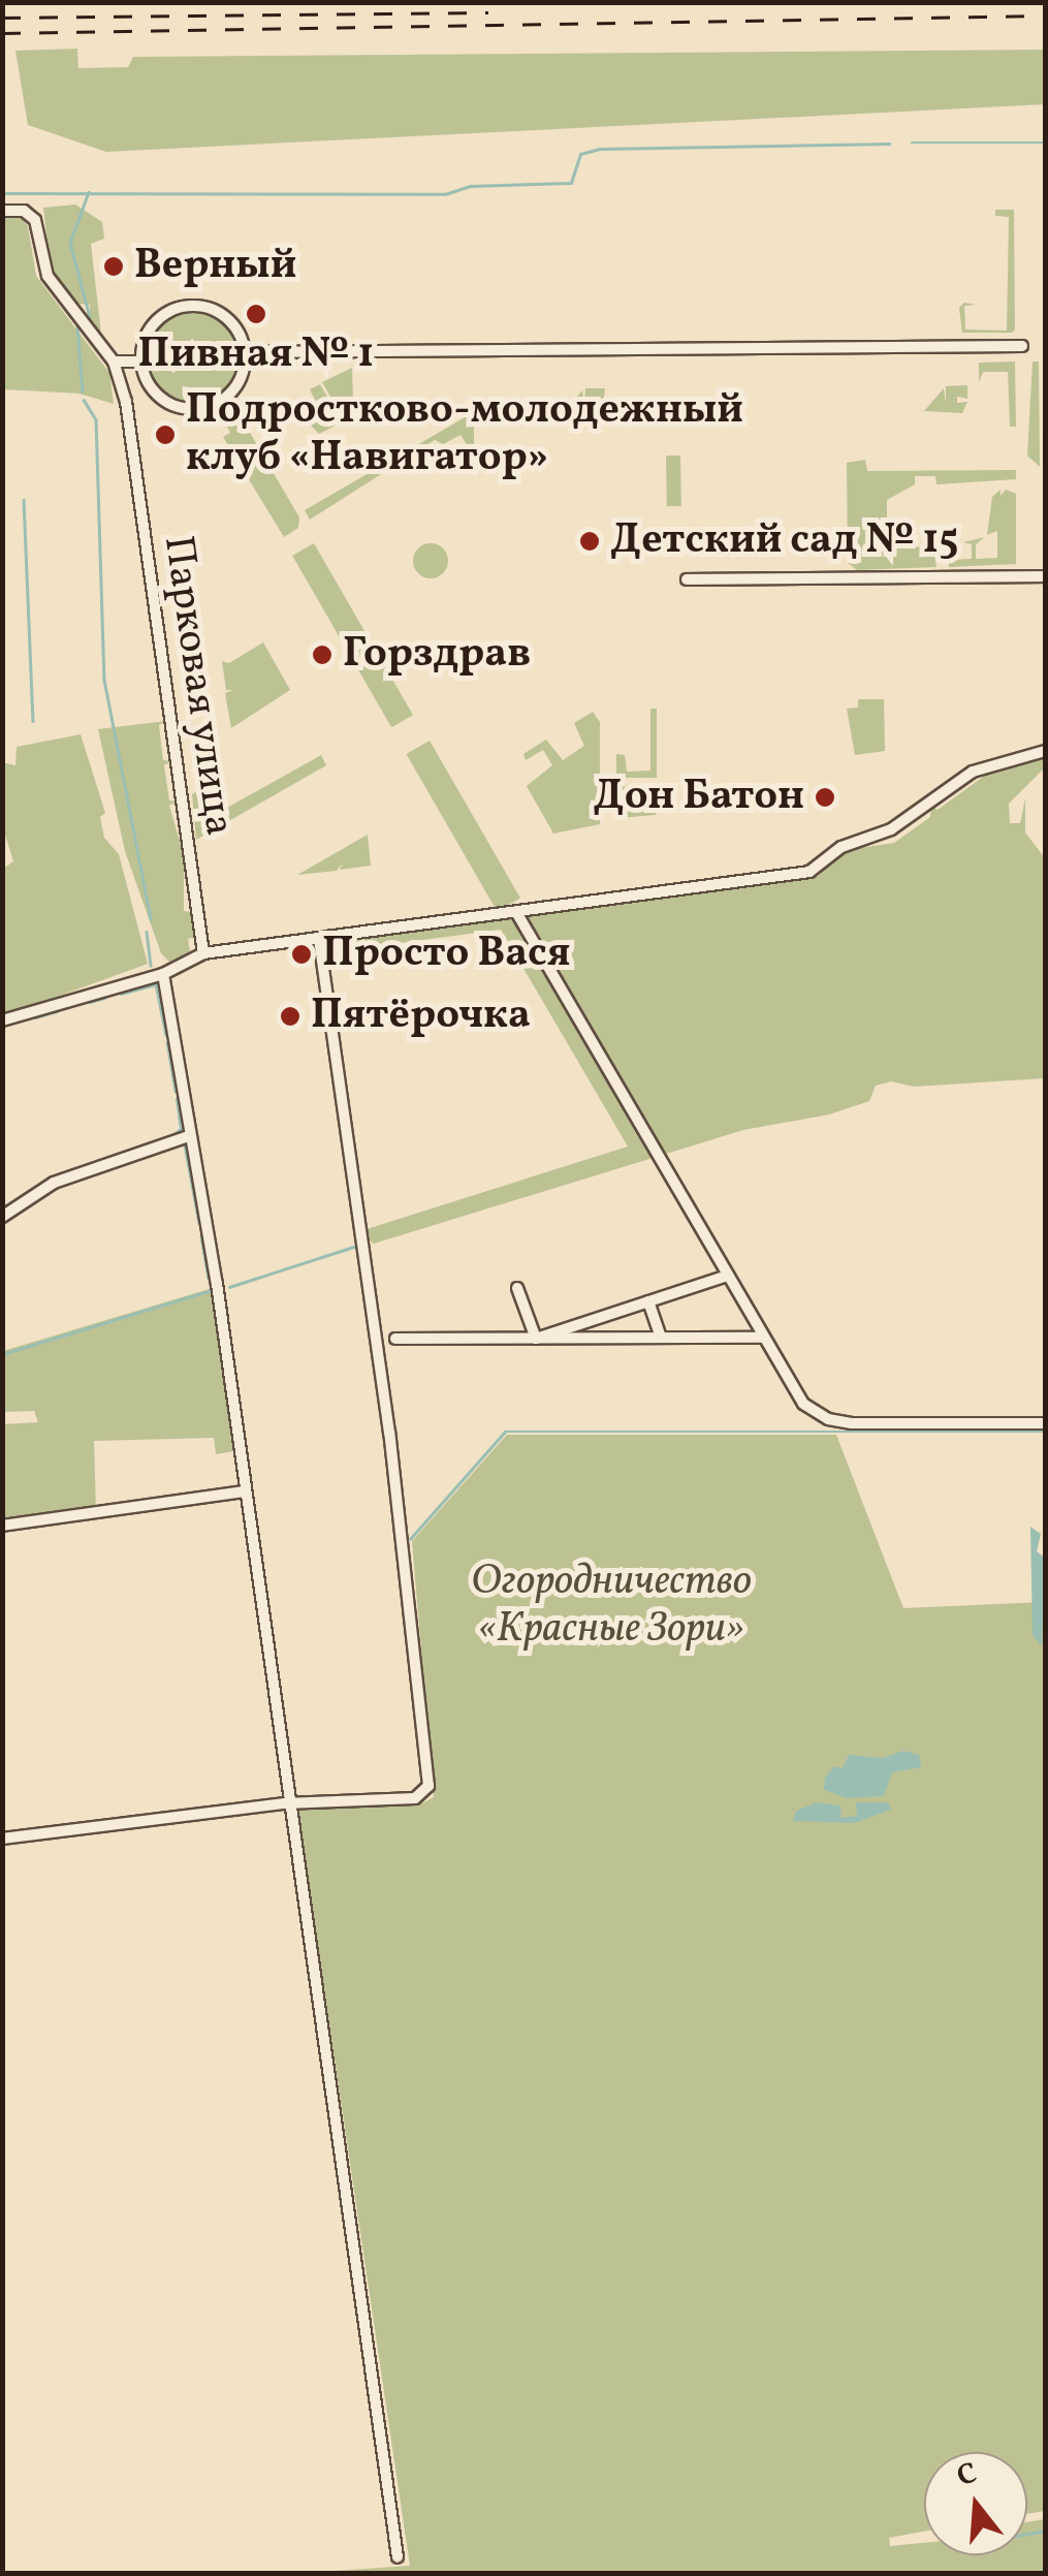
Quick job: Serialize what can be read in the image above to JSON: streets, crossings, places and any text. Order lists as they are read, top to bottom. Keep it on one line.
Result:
{"streets":{"street":["Парковая улица"]},"parks":["Огородничество «Красные Зори»"],"places":["Верный","Пивная № 1","Подростково-молодежный клуб «Навигатор»","Детский сад № 15","Горздрав","Дон Батон","Просто Вася","Пятёрочка"],"north":"top"}
